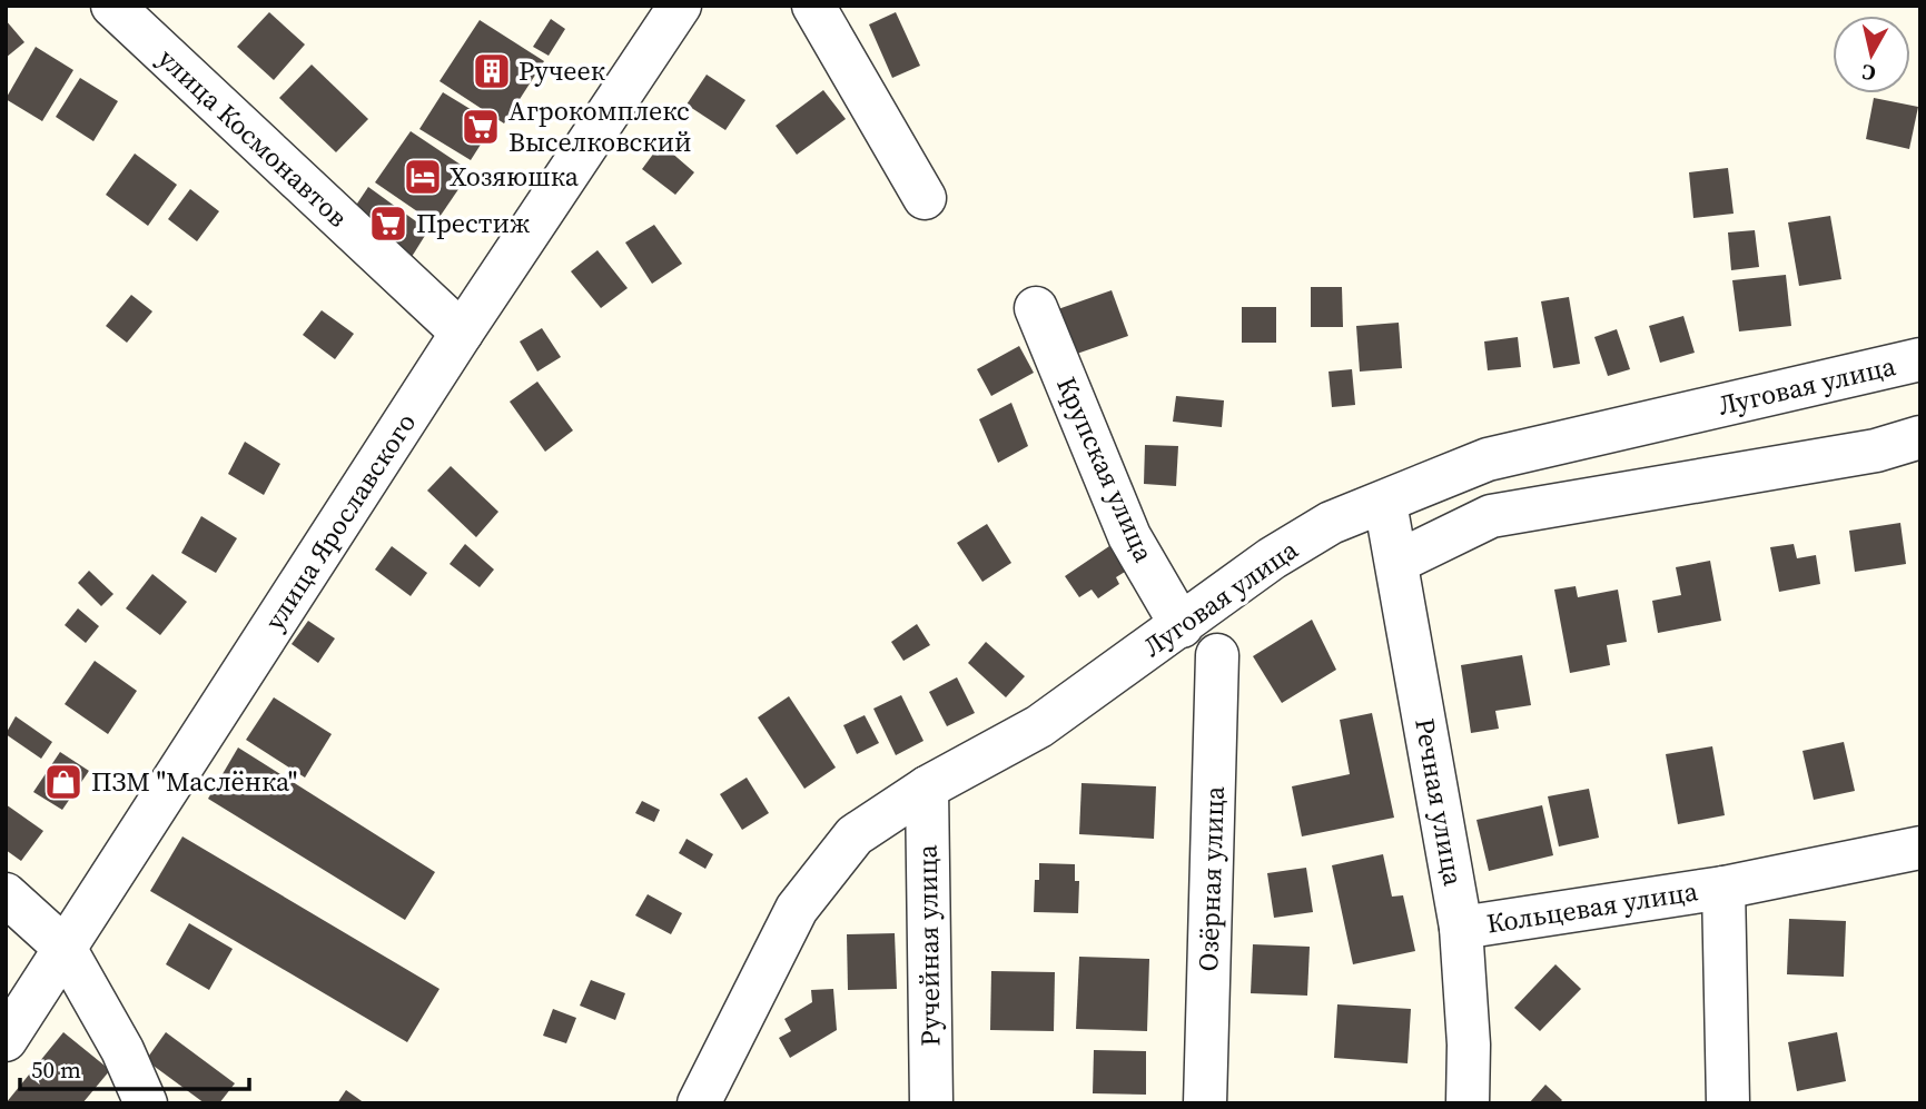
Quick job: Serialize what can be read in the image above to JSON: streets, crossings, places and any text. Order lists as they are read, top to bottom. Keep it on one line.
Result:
{"streets":{"street":["улица Космонавтов","Луговая улица","Крупская улица","улица Ярославского","Речная улица","Озёрная улица","Кольцевая улица","Ручейная улица"]},"crossings":[["улица Космонавтов","улица Ярославского"],["Луговая улица","Крупская улица"],["Луговая улица","Речная улица"],["Луговая улица","Ручейная улица"],["Речная улица","Кольцевая улица"]],"places":{"building":["Ручеек"],"supermarket":["Агрокомплекс Выселковский","Престиж"],"hotel":["Хозяюшка"],"shop":["ПЗМ \"Маслёнка\""]},"scale_bar":"50 m","north":"bottom"}
